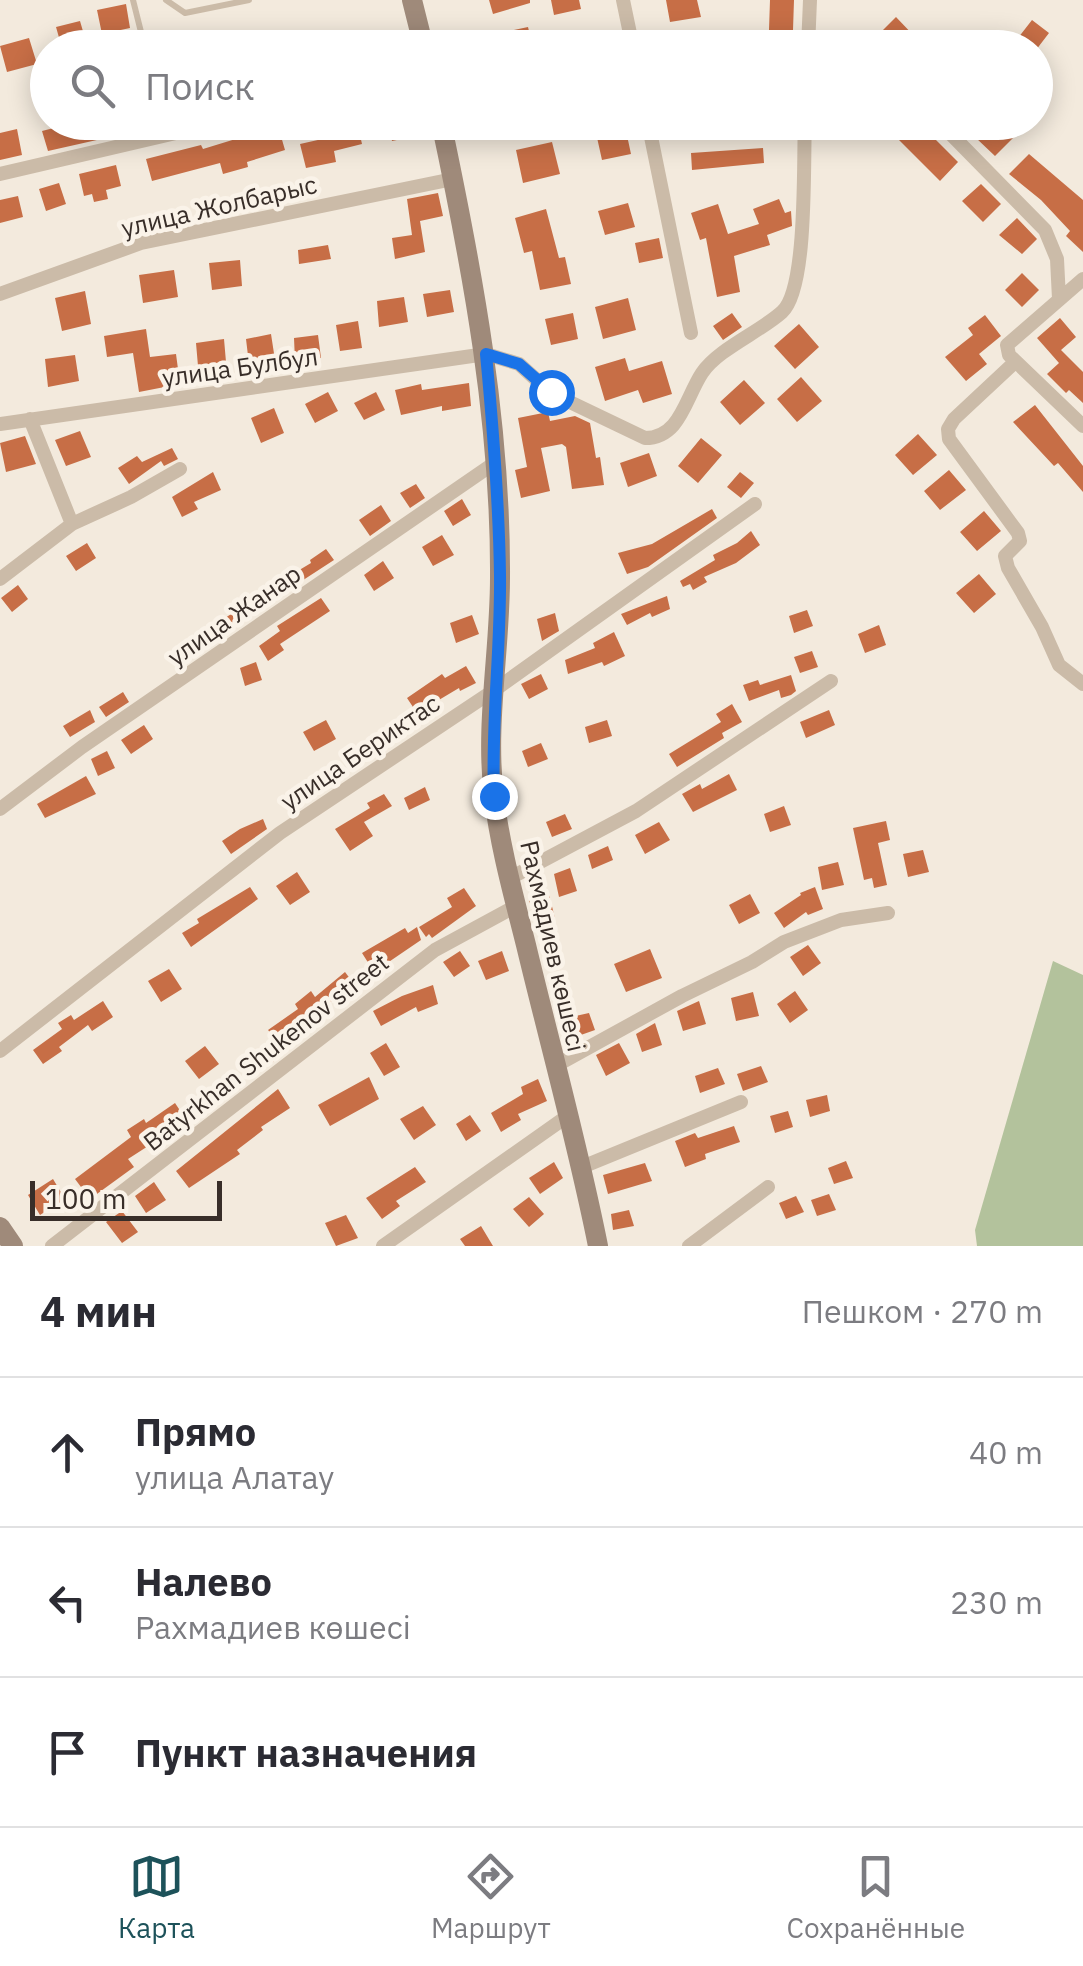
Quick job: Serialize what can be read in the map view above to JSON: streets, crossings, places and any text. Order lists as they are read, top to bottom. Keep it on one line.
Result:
{"streets":{"street":["улица Жолбарыс","улица Булбул","улица Жанар","улица Бериктас","Рахмадиев көшесі","Batyrkhan Shukenov street"]},"crossings":[["улица Жолбарыс","Рахмадиев көшесі"],["улица Булбул","Рахмадиев көшесі"],["улица Жанар","Рахмадиев көшесі"],["улица Бериктас","Рахмадиев көшесі"],["Рахмадиев көшесі","Batyrkhan Shukenov street"]],"scale_bar":"100 m","page":{"search":"Поиск","scale":"100 m","heading":["4 мин","Пешком · 270 m"],"list":[["Прямо","улица Алатау","40 m"],["Налево","Рахмадиев көшесі","230 m"],"Пункт назначения"],"nav":["Карта","Маршрут","Сохранённые"]}}
